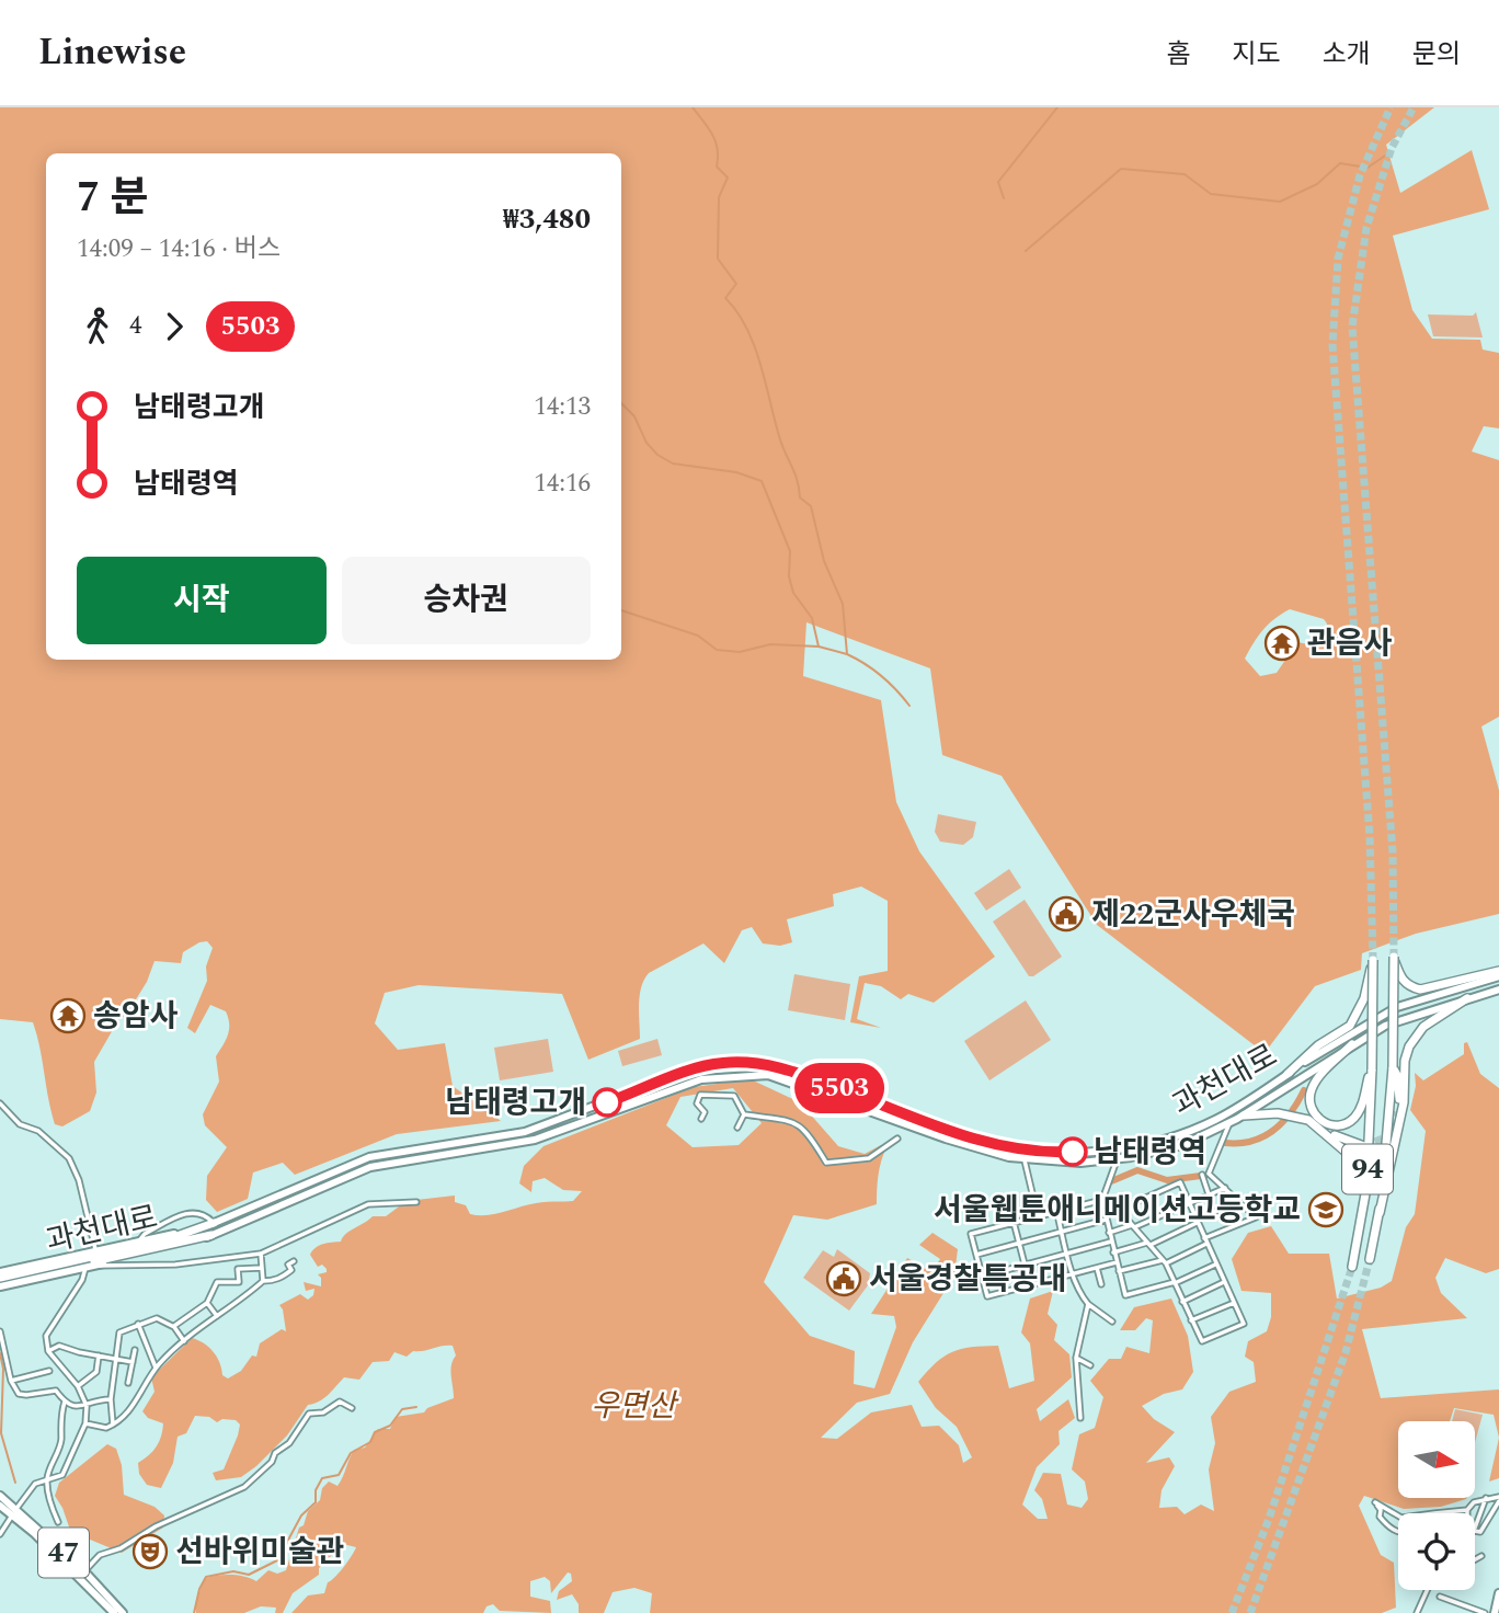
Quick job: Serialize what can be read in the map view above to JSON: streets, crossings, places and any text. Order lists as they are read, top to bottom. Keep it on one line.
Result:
{"streets":{"highway":["과천대로","94"],"main road":["47"]},"crossings":[["과천대로","94"]],"parks":["우면산"],"places":{"temple":["관음사","송암사"],"public building":["제22군사우체국","서울경찰특공대"],"other":["남태령고개","남태령역"],"school or university":["서울웹툰애니메이션고등학교"],"theatre":["선바위미술관"]},"lines":["bus line 5503"],"north":"right","page":{"header":"Linewise","nav":["홈","지도","소개","문의"],"on_map":"5503","heading":["7 분","14:09 – 14:16 · 버스","₩3,480"],"legs":["4","5503"],"list":[{"name":"남태령고개","value":"14:13"},{"name":"남태령역","value":"14:16"}],"buttons":["시작","승차권"]}}
